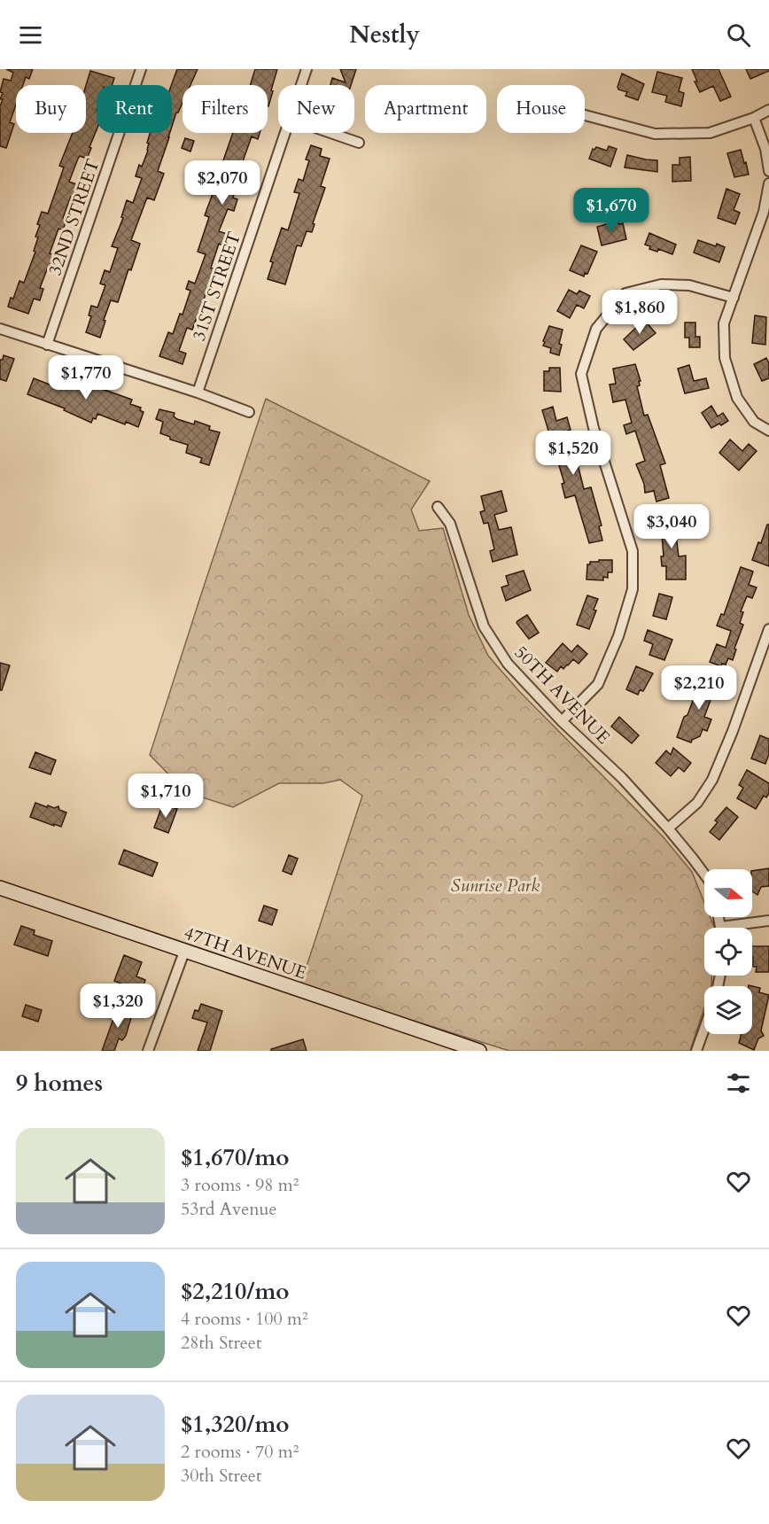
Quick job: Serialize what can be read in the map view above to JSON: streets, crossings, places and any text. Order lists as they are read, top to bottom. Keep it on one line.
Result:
{"streets":{"street":["32ND STREET","31ST STREET","50TH AVENUE","47TH AVENUE"]},"parks":["Sunrise Park"],"north":"right","page":{"header":"Nestly","chip":["Buy","Rent","Filters","New","Apartment","House"],"price":["$2,070","$1,670","$1,860","$1,770","$1,520","$3,040","$2,210","$1,710","$1,320"],"heading":"9 homes","list":[{"name":"$1,670/mo","note":"3 rooms · 98 m² · 53rd Avenue"},{"name":"$2,210/mo","note":"4 rooms · 100 m² · 28th Street"},{"name":"$1,320/mo","note":"2 rooms · 70 m² · 30th Street"}]}}
